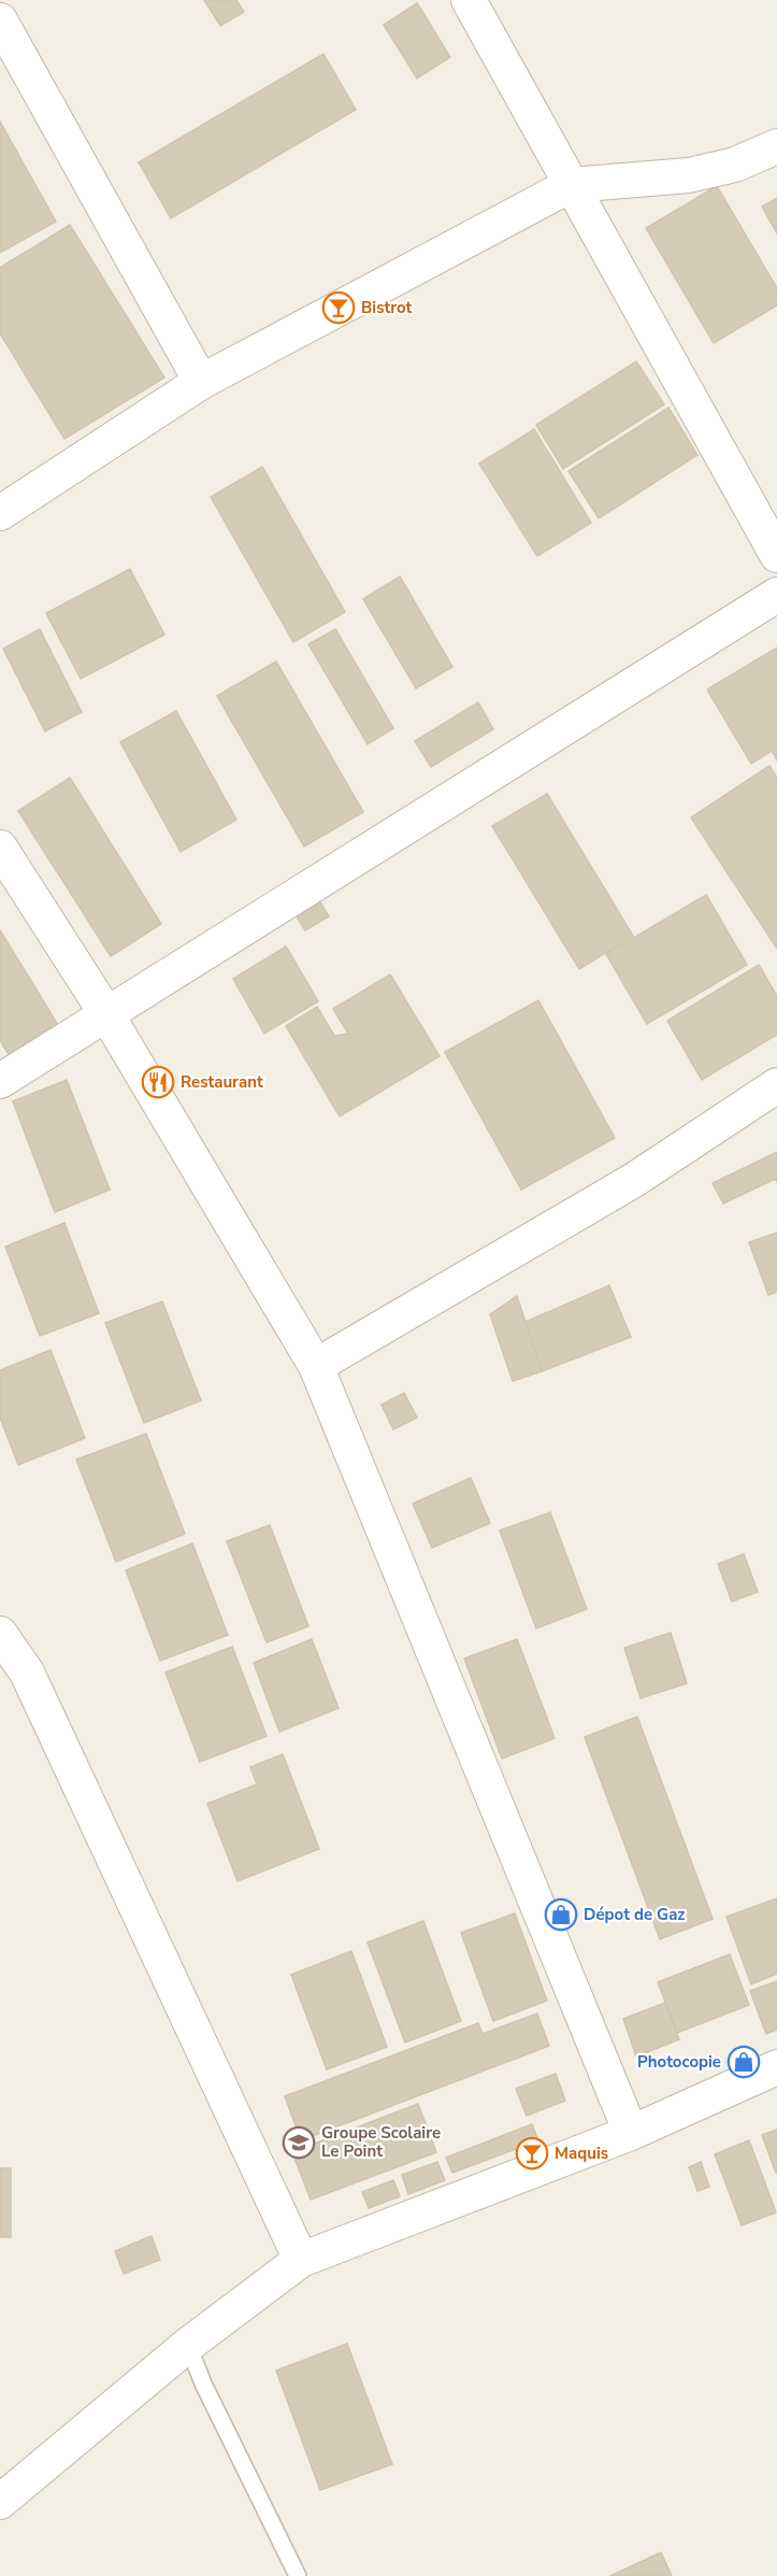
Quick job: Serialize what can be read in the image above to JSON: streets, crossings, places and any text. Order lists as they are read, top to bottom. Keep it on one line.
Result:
{"places":{"bar":["Bistrot","Maquis"],"restaurant":["Restaurant"],"shop":["Dépot de Gaz","Photocopie"],"school or university":["Groupe Scolaire Le Point"]}}
